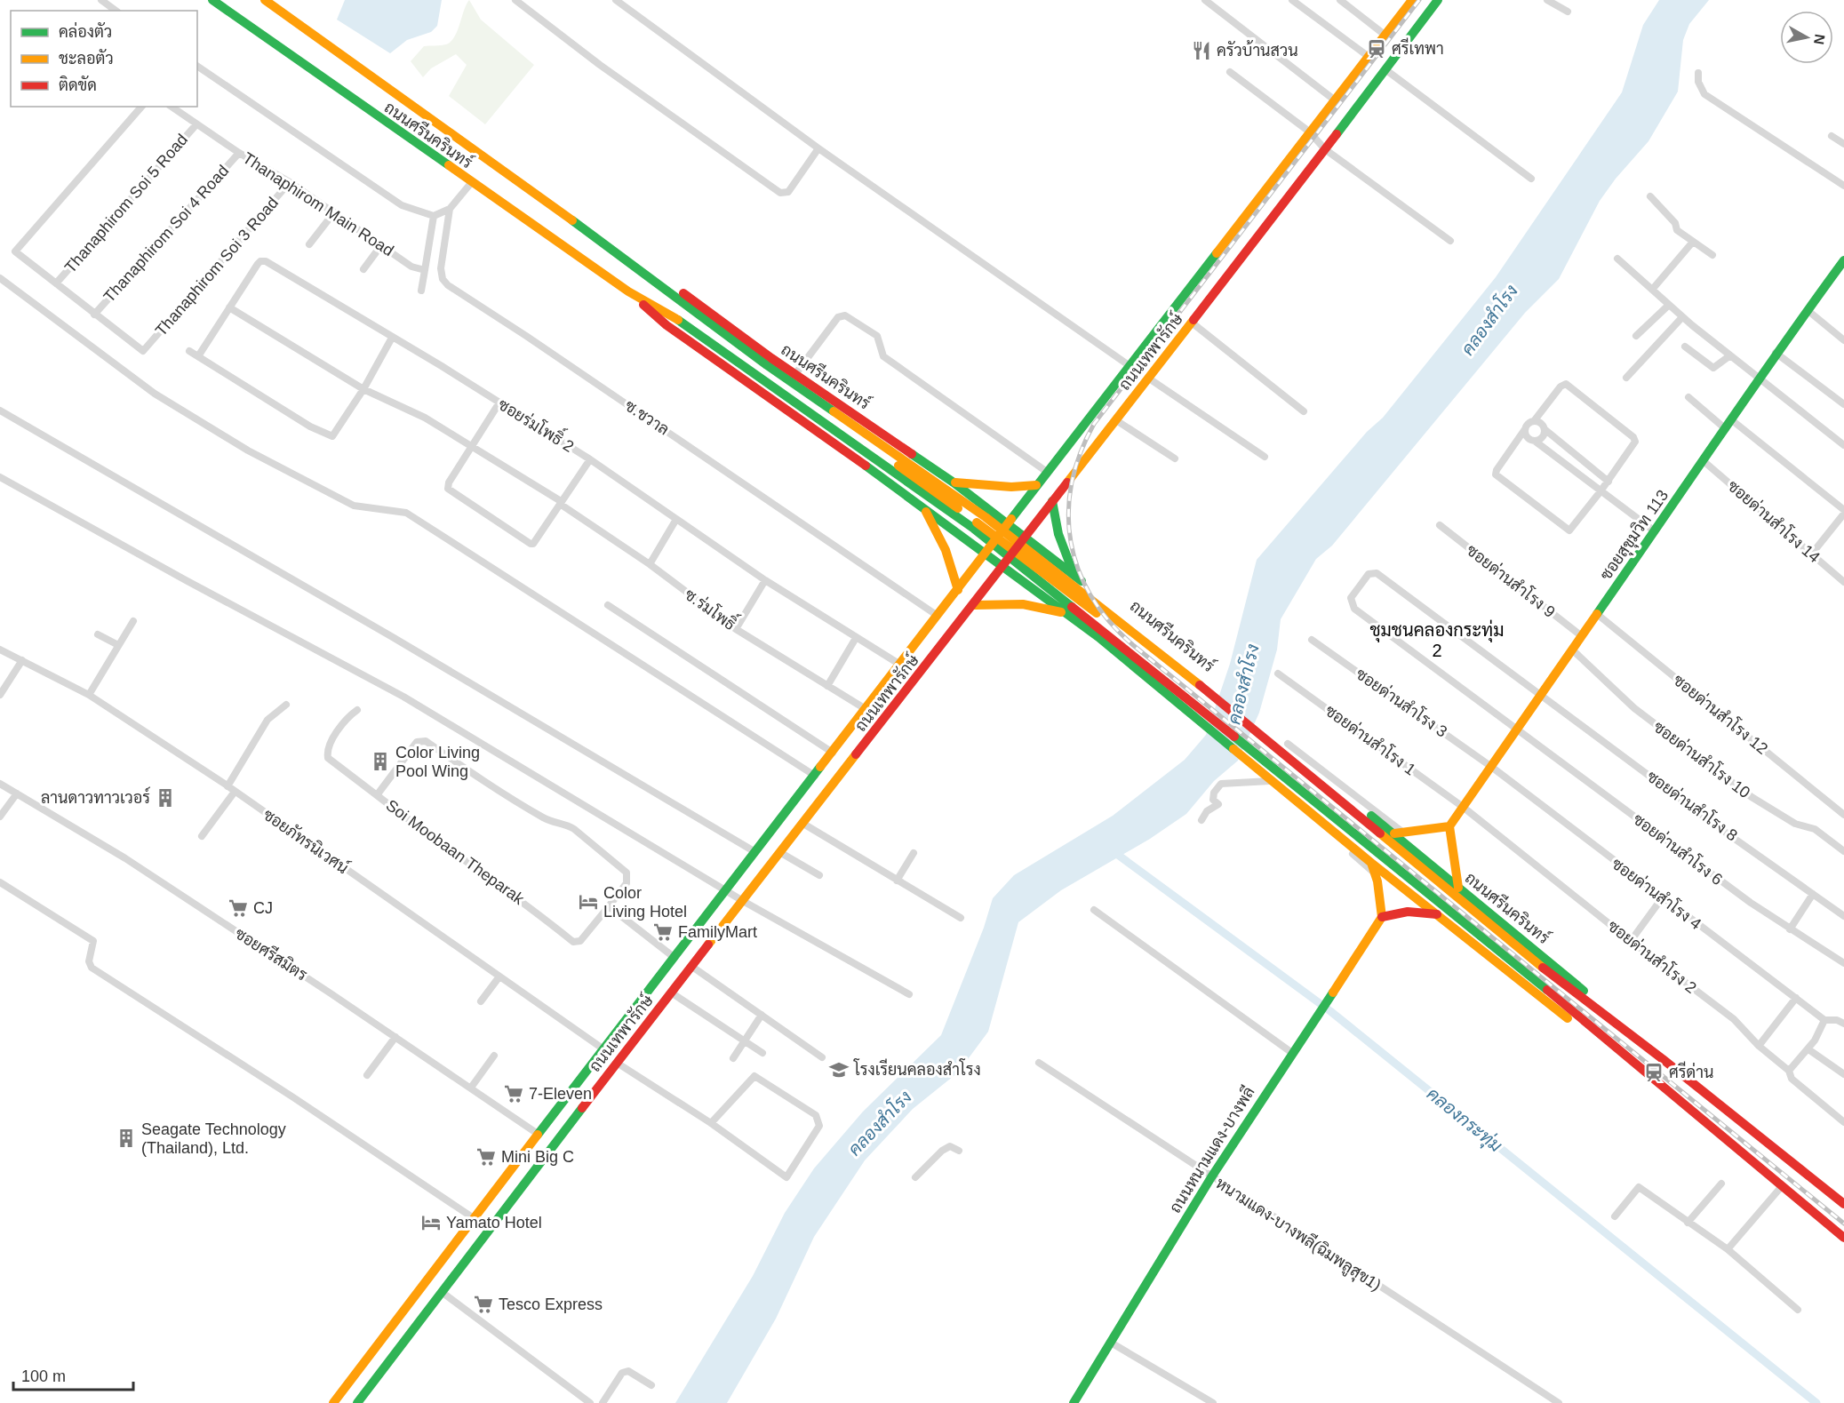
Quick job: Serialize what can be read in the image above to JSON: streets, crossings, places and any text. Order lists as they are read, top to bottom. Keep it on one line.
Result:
{"streets":{"main road":["ถนนศรีนครินทร์","ถนนเทพารักษ์","ซอยสุขุมวิท 113","ถนนหนามแดง-บางพลี"],"street":["Thanaphirom Soi 5 Road","Thanaphirom Main Road","Thanaphirom Soi 4 Road","Thanaphirom Soi 3 Road","ซ.ชวาล","ซอยร่มโพธิ์ 2","ซอยด่านสำโรง 14","ซอยด่านสำโรง 9","ซ.ร่มโพธิ์","ซอยด่านสำโรง 3","ซอยด่านสำโรง 12","ซอยด่านสำโรง 1","ซอยด่านสำโรง 10","ซอยด่านสำโรง 8","ซอยภัทรนิเวศน์","ซอยด่านสำโรง 6","Soi Moobaan Theparak","ซอยด่านสำโรง 4","ซอยศรีสมิตร","ซอยด่านสำโรง 2","หนามแดง-บางพลี(ฉิมพลูสุข1)"]},"crossings":[["ถนนศรีนครินทร์","ถนนเทพารักษ์"],["Thanaphirom Soi 5 Road","Thanaphirom Main Road"],["Thanaphirom Main Road","Thanaphirom Soi 4 Road"],["Thanaphirom Main Road","Thanaphirom Soi 3 Road"],["Thanaphirom Soi 4 Road","Thanaphirom Soi 3 Road"],["ถนนเทพารักษ์","ซ.ชวาล"],["ถนนเทพารักษ์","ซอยร่มโพธิ์ 2"],["ถนนเทพารักษ์","ซ.ร่มโพธิ์"],["ถนนเทพารักษ์","ซอยภัทรนิเวศน์"],["ถนนเทพารักษ์","ซอยศรีสมิตร"],["ซอยร่มโพธิ์ 2","ซ.ร่มโพธิ์"],["ซอยด่านสำโรง 14","ซอยสุขุมวิท 113"],["ซอยสุขุมวิท 113","ซอยด่านสำโรง 9"],["ซอยสุขุมวิท 113","ซอยด่านสำโรง 3"],["ซอยสุขุมวิท 113","ซอยด่านสำโรง 12"],["ซอยสุขุมวิท 113","ซอยด่านสำโรง 1"],["ซอยสุขุมวิท 113","ซอยด่านสำโรง 10"],["ซอยสุขุมวิท 113","ซอยด่านสำโรง 8"],["ซอยสุขุมวิท 113","ซอยด่านสำโรง 6"],["ซอยสุขุมวิท 113","ซอยด่านสำโรง 4"],["ซอยสุขุมวิท 113","ซอยด่านสำโรง 2"],["ซอยด่านสำโรง 3","ซอยด่านสำโรง 4"],["ซอยด่านสำโรง 1","ซอยด่านสำโรง 2"],["ซอยด่านสำโรง 8","ซอยด่านสำโรง 6"],["ถนนหนามแดง-บางพลี","หนามแดง-บางพลี(ฉิมพลูสุข1)"]],"districts":["ชุมชนคลองกระทุ่ม 2"],"water":["คลองสำโรง","คลองกระทุ่ม"],"places":{"station":["ศรีเทพา","ศรีด่าน"],"restaurant":["ครัวบ้านสวน"],"building":["Color Living Pool Wing","ลานดาวทาวเวอร์","Seagate Technology (Thailand), Ltd."],"hotel":["Color Living Hotel","Yamato Hotel"],"supermarket":["CJ","FamilyMart","7-Eleven","Mini Big C","Tesco Express"],"school or university":["โรงเรียนคลองสำโรง"]},"legend":["คล่องตัว","ชะลอตัว","ติดขัด"],"scale_bar":"100 m","north":"right"}
